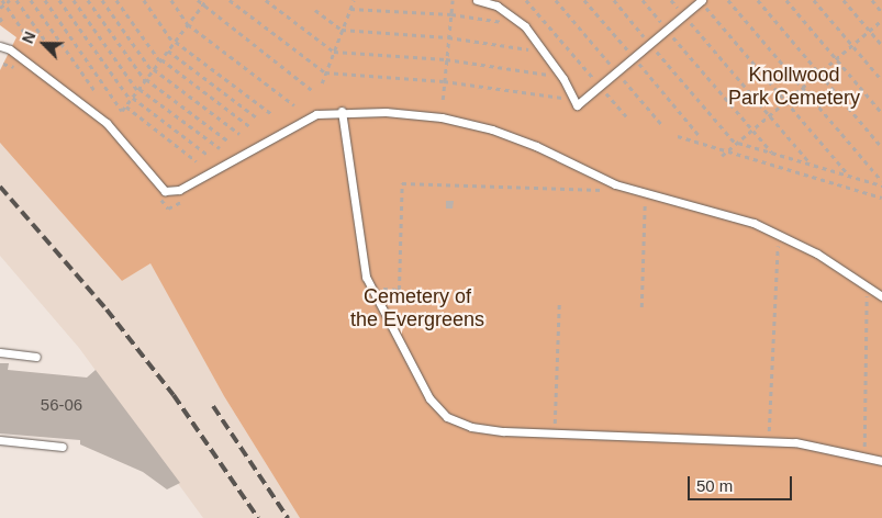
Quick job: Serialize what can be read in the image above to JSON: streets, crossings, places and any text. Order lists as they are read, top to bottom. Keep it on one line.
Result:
{"parks":["Knollwood Park Cemetery","Cemetery of the Evergreens"],"house_numbers":["56-06"],"scale_bar":"50 m","north":"top left"}
